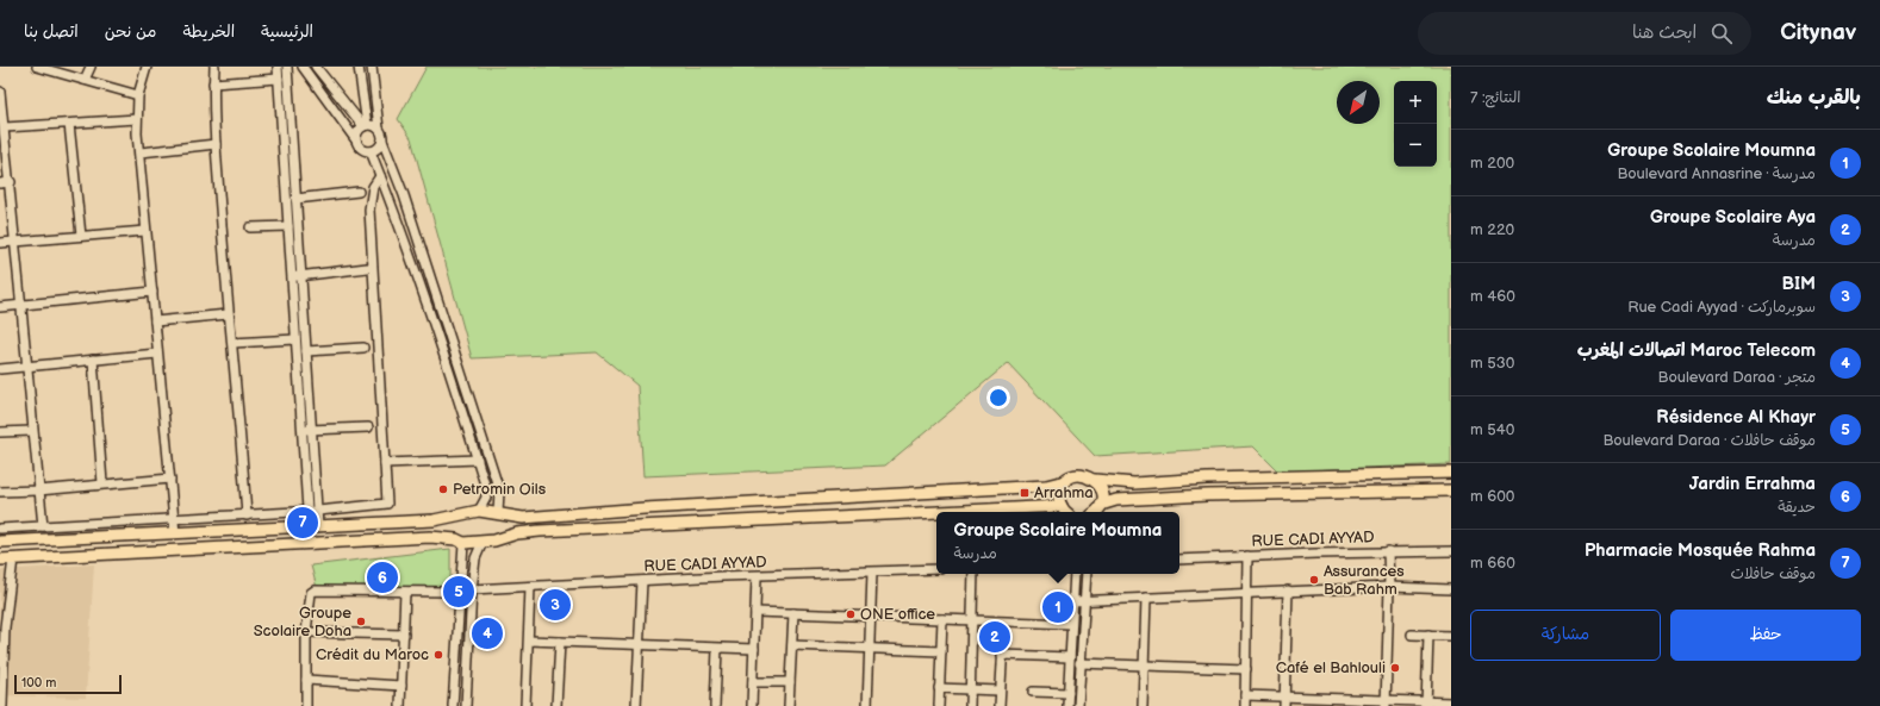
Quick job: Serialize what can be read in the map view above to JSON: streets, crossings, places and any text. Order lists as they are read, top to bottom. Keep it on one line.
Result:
{"streets":{"street":["RUE CADI AYYAD"]},"places":{"other":["Petromin Oils","Assurances Bab Rahm","ONE office","Groupe Scolaire Doha","Crédit du Maroc","Café el Bahlouli"],"transit":["Arrahma"]},"scale_bar":"100 m","north":"bottom left","page":{"header":"Citynav","search":"ابحث هنا","nav":["الرئيسية","الخريطة","من نحن","اتصل بنا"],"heading":["بالقرب منك","النتائج: 7"],"map_buttons":["+","−"],"list":[{"mark":"1","name":"Groupe Scolaire Moumna","note":"مدرسة · Boulevard Annasrine","value":"200 m"},{"mark":"2","name":"Groupe Scolaire Aya","note":"مدرسة","value":"220 m"},{"mark":"3","name":"BIM","note":"سوبرماركت · Rue Cadi Ayyad","value":"460 m"},{"mark":"4","name":"Maroc Telecom اتصالات المغرب","note":"متجر · Boulevard Daraa","value":"530 m"},{"mark":"5","name":"Résidence Al Khayr","note":"موقف حافلات · Boulevard Daraa","value":"540 m"},{"mark":"6","name":"Jardin Errahma","note":"حديقة","value":"600 m"},{"mark":"7","name":"Pharmacie Mosquée Rahma","note":"موقف حافلات","value":"660 m"}],"pins":["7","6","5","3","1","4","2"],"popup":["Groupe Scolaire Moumna","مدرسة"],"buttons":["حفظ","مشاركة"],"scale":"100 m"}}
